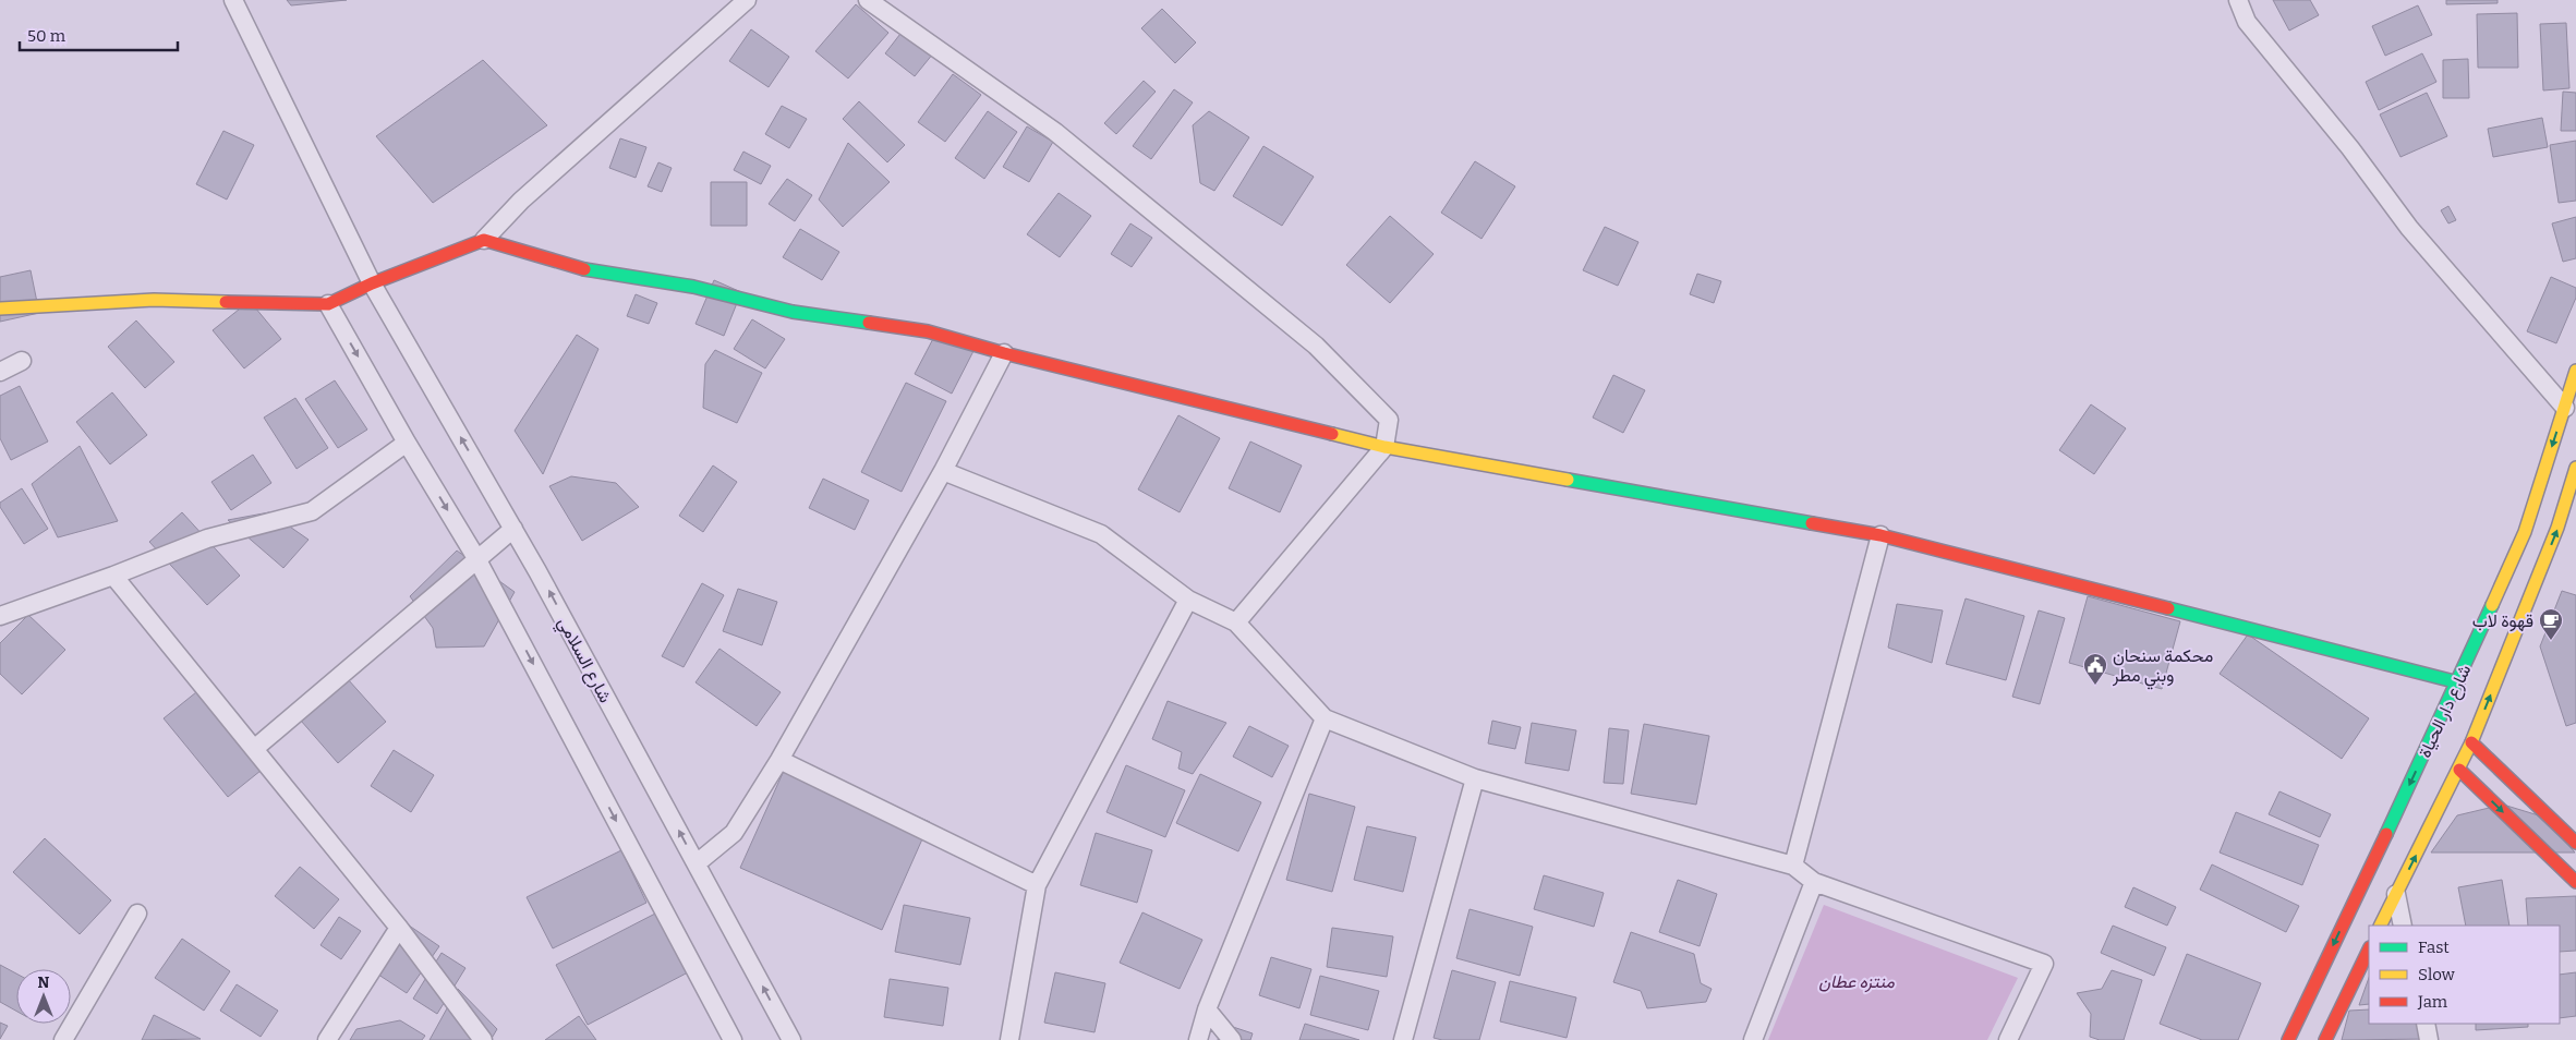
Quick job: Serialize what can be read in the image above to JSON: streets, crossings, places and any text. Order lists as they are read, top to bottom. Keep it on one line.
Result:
{"streets":{"street":["شارع السلامي","شارع دار الحياة"]},"parks":["منتزه عطان"],"places":{"cafe":["قهوة لاب"],"public building":["محكمة سنحان وبني مطر"]},"legend":["Fast","Slow","Jam"],"scale_bar":"50 m","north":"top"}
